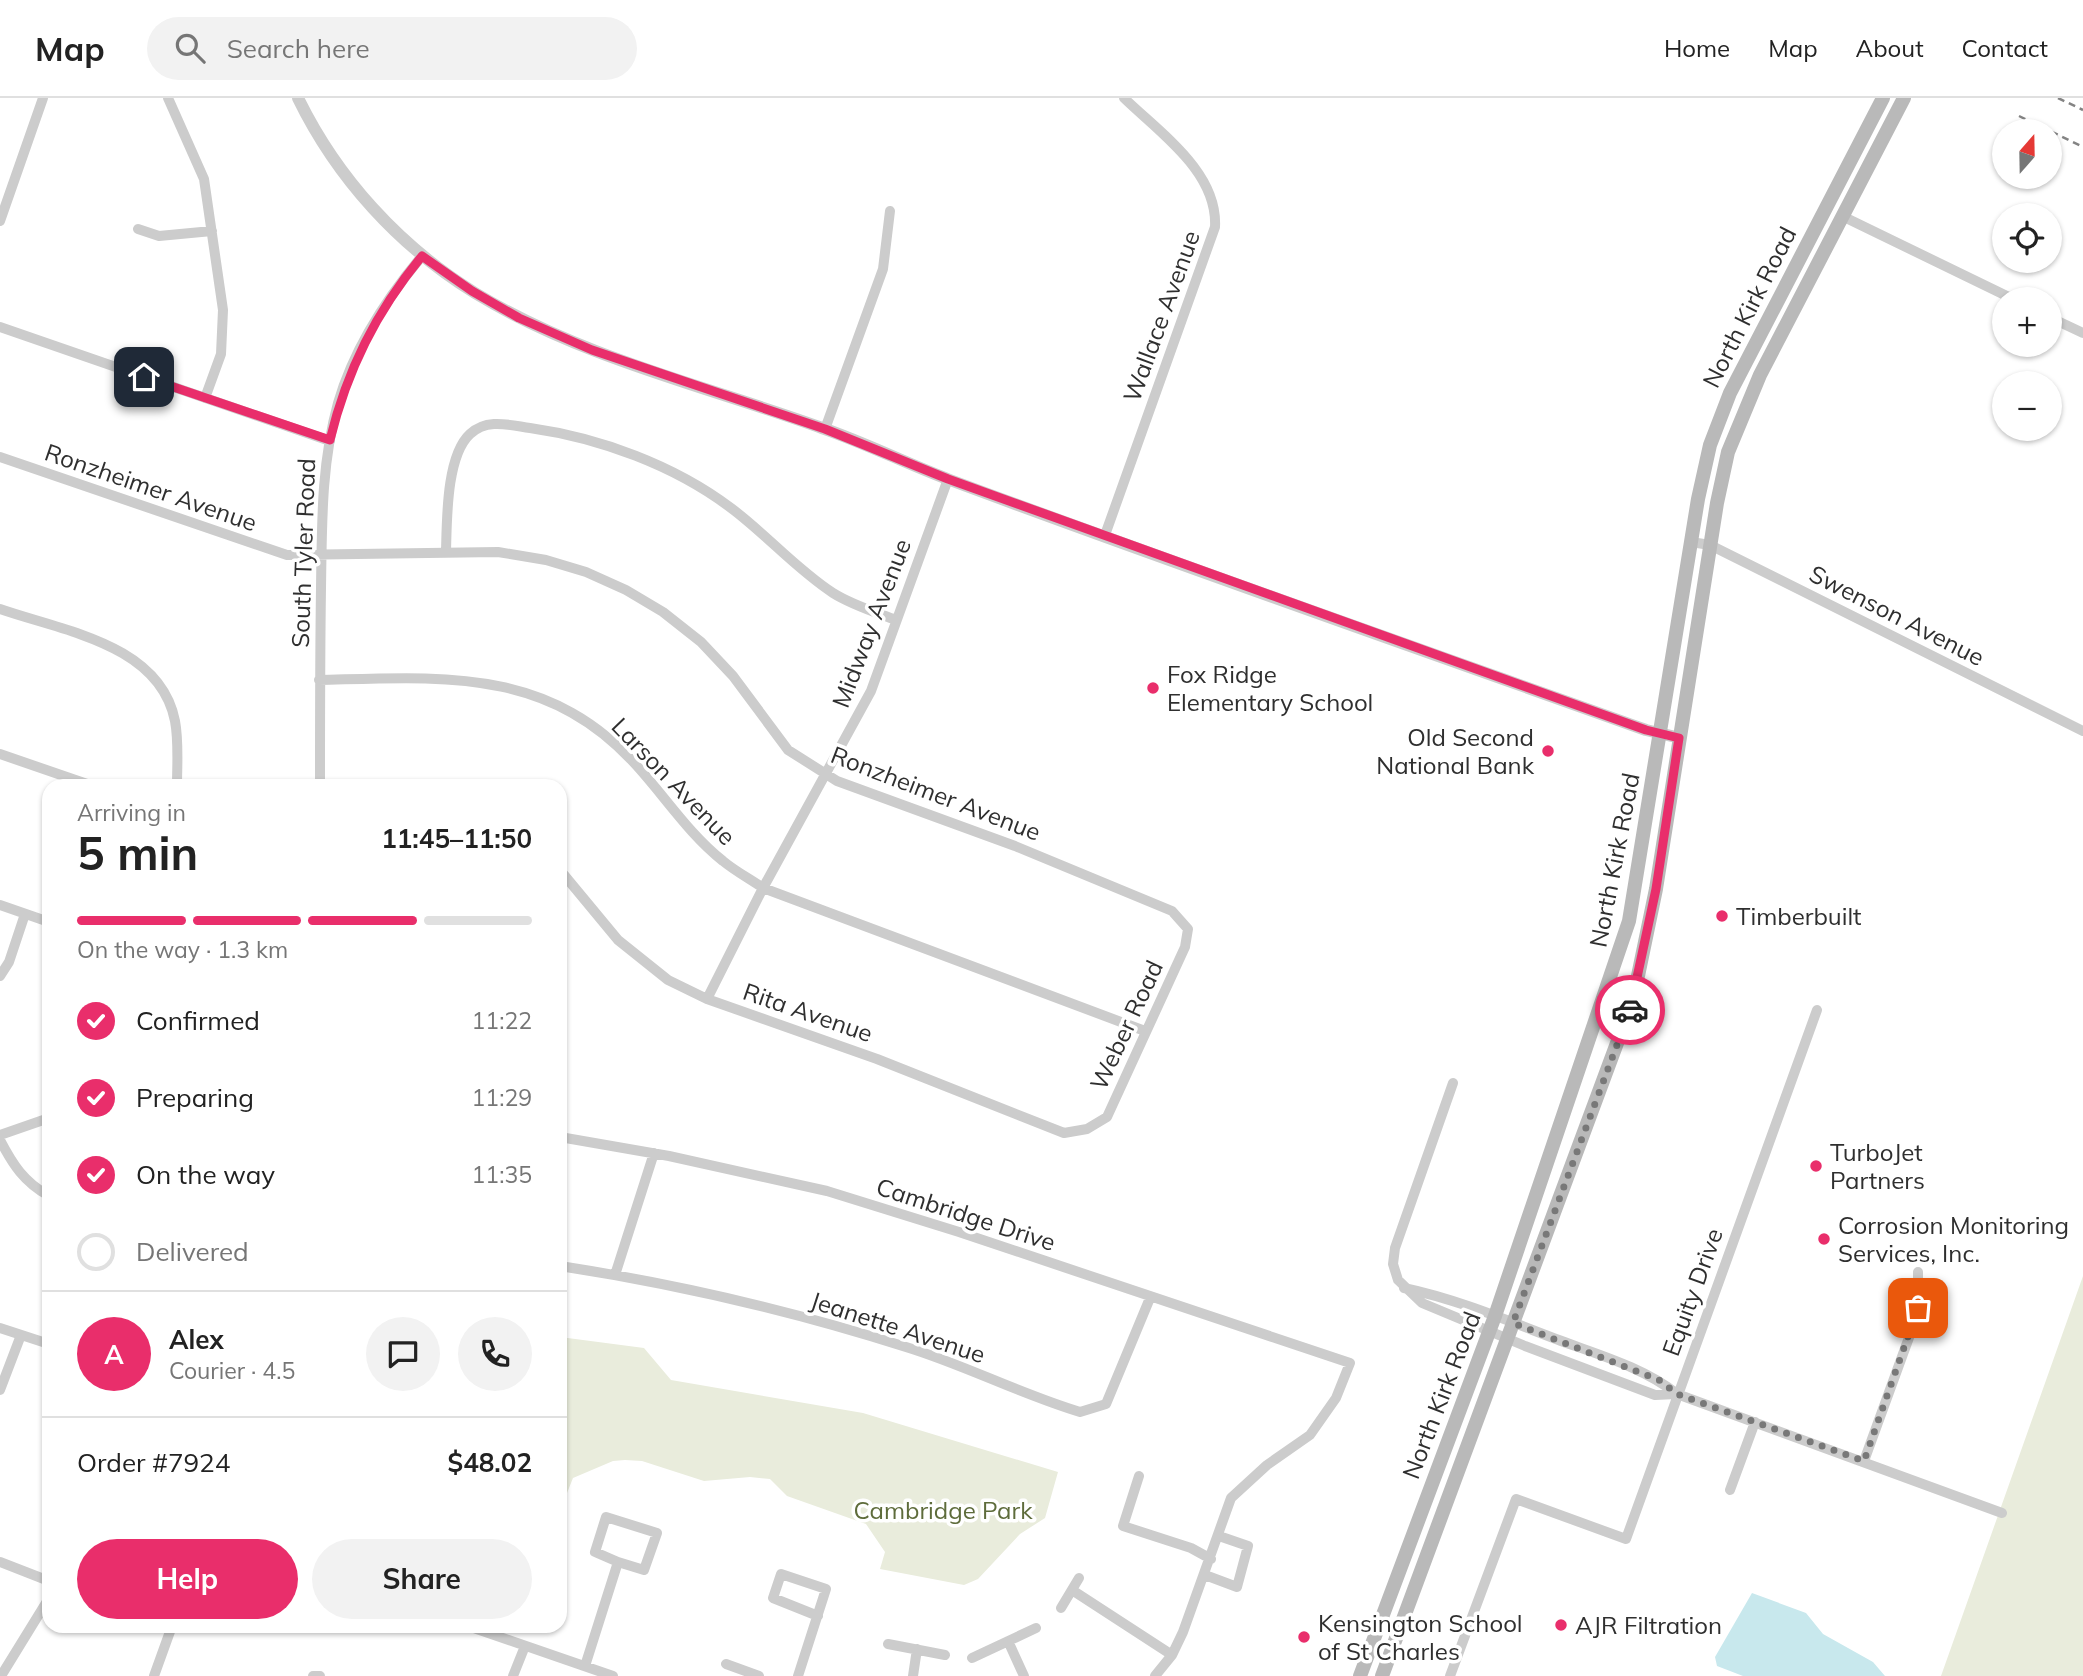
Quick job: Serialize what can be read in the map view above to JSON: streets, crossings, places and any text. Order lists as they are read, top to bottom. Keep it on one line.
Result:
{"streets":{"main road":["North Kirk Road"],"street":["Wallace Avenue","Ronzheimer Avenue","South Tyler Road","Swenson Avenue","Midway Avenue","Larson Avenue","Rita Avenue","Weber Road","Cambridge Drive","Equity Drive","Jeanette Avenue"]},"crossings":[["North Kirk Road","Swenson Avenue"],["Ronzheimer Avenue","South Tyler Road"],["Ronzheimer Avenue","Midway Avenue"],["Ronzheimer Avenue","Weber Road"],["South Tyler Road","Larson Avenue"],["Midway Avenue","Larson Avenue"],["Midway Avenue","Rita Avenue"],["Larson Avenue","Weber Road"],["Rita Avenue","Weber Road"],["Cambridge Drive","Jeanette Avenue"]],"parks":["Cambridge Park"],"places":["Fox Ridge Elementary School","Old Second National Bank","Timberbuilt","TurboJet Partners","Corrosion Monitoring Services, Inc.","AJR Filtration","Kensington School of St Charles"],"north":"top","page":{"header":"Map","search":"Search here","nav":["Home","Map","About","Contact"],"map_buttons":["+","−"],"heading":["5 min","Arriving in","11:45–11:50"],"panel":["Alex","Courier · 4.5","Order #7924","$48.02"],"bar":"On the way · 1.3 km","list":[["Confirmed","11:22"],["Preparing","11:29"],["On the way","11:35"],"Delivered"],"round":"A","buttons":["Help","Share"]}}
